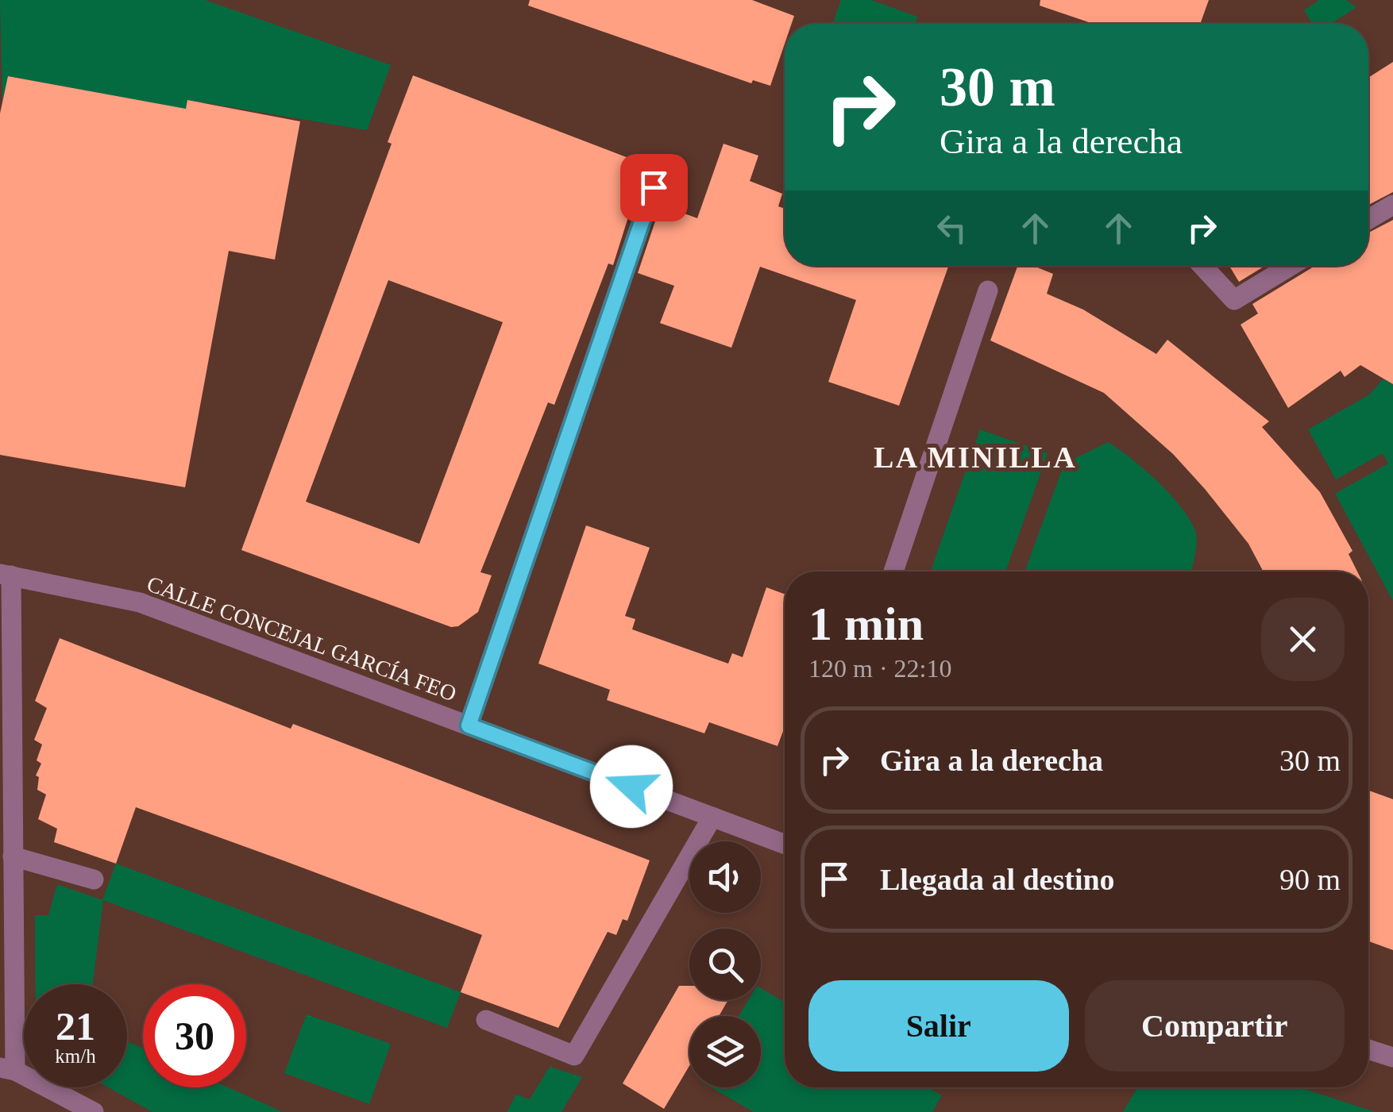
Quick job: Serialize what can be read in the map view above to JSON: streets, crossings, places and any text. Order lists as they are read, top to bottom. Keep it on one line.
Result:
{"streets":{"street":["CALLE CONCEJAL GARCÍA FEO"]},"districts":["LA MINILLA"],"page":{"turn":["30 m","Gira a la derecha"],"heading":["1 min","120 m · 22:10"],"list":[{"name":"Gira a la derecha","value":"30 m"},{"name":"Llegada al destino","value":"90 m"}],"buttons":["Salir","Compartir"],"speed":"21 km/h","limit":"30"}}
